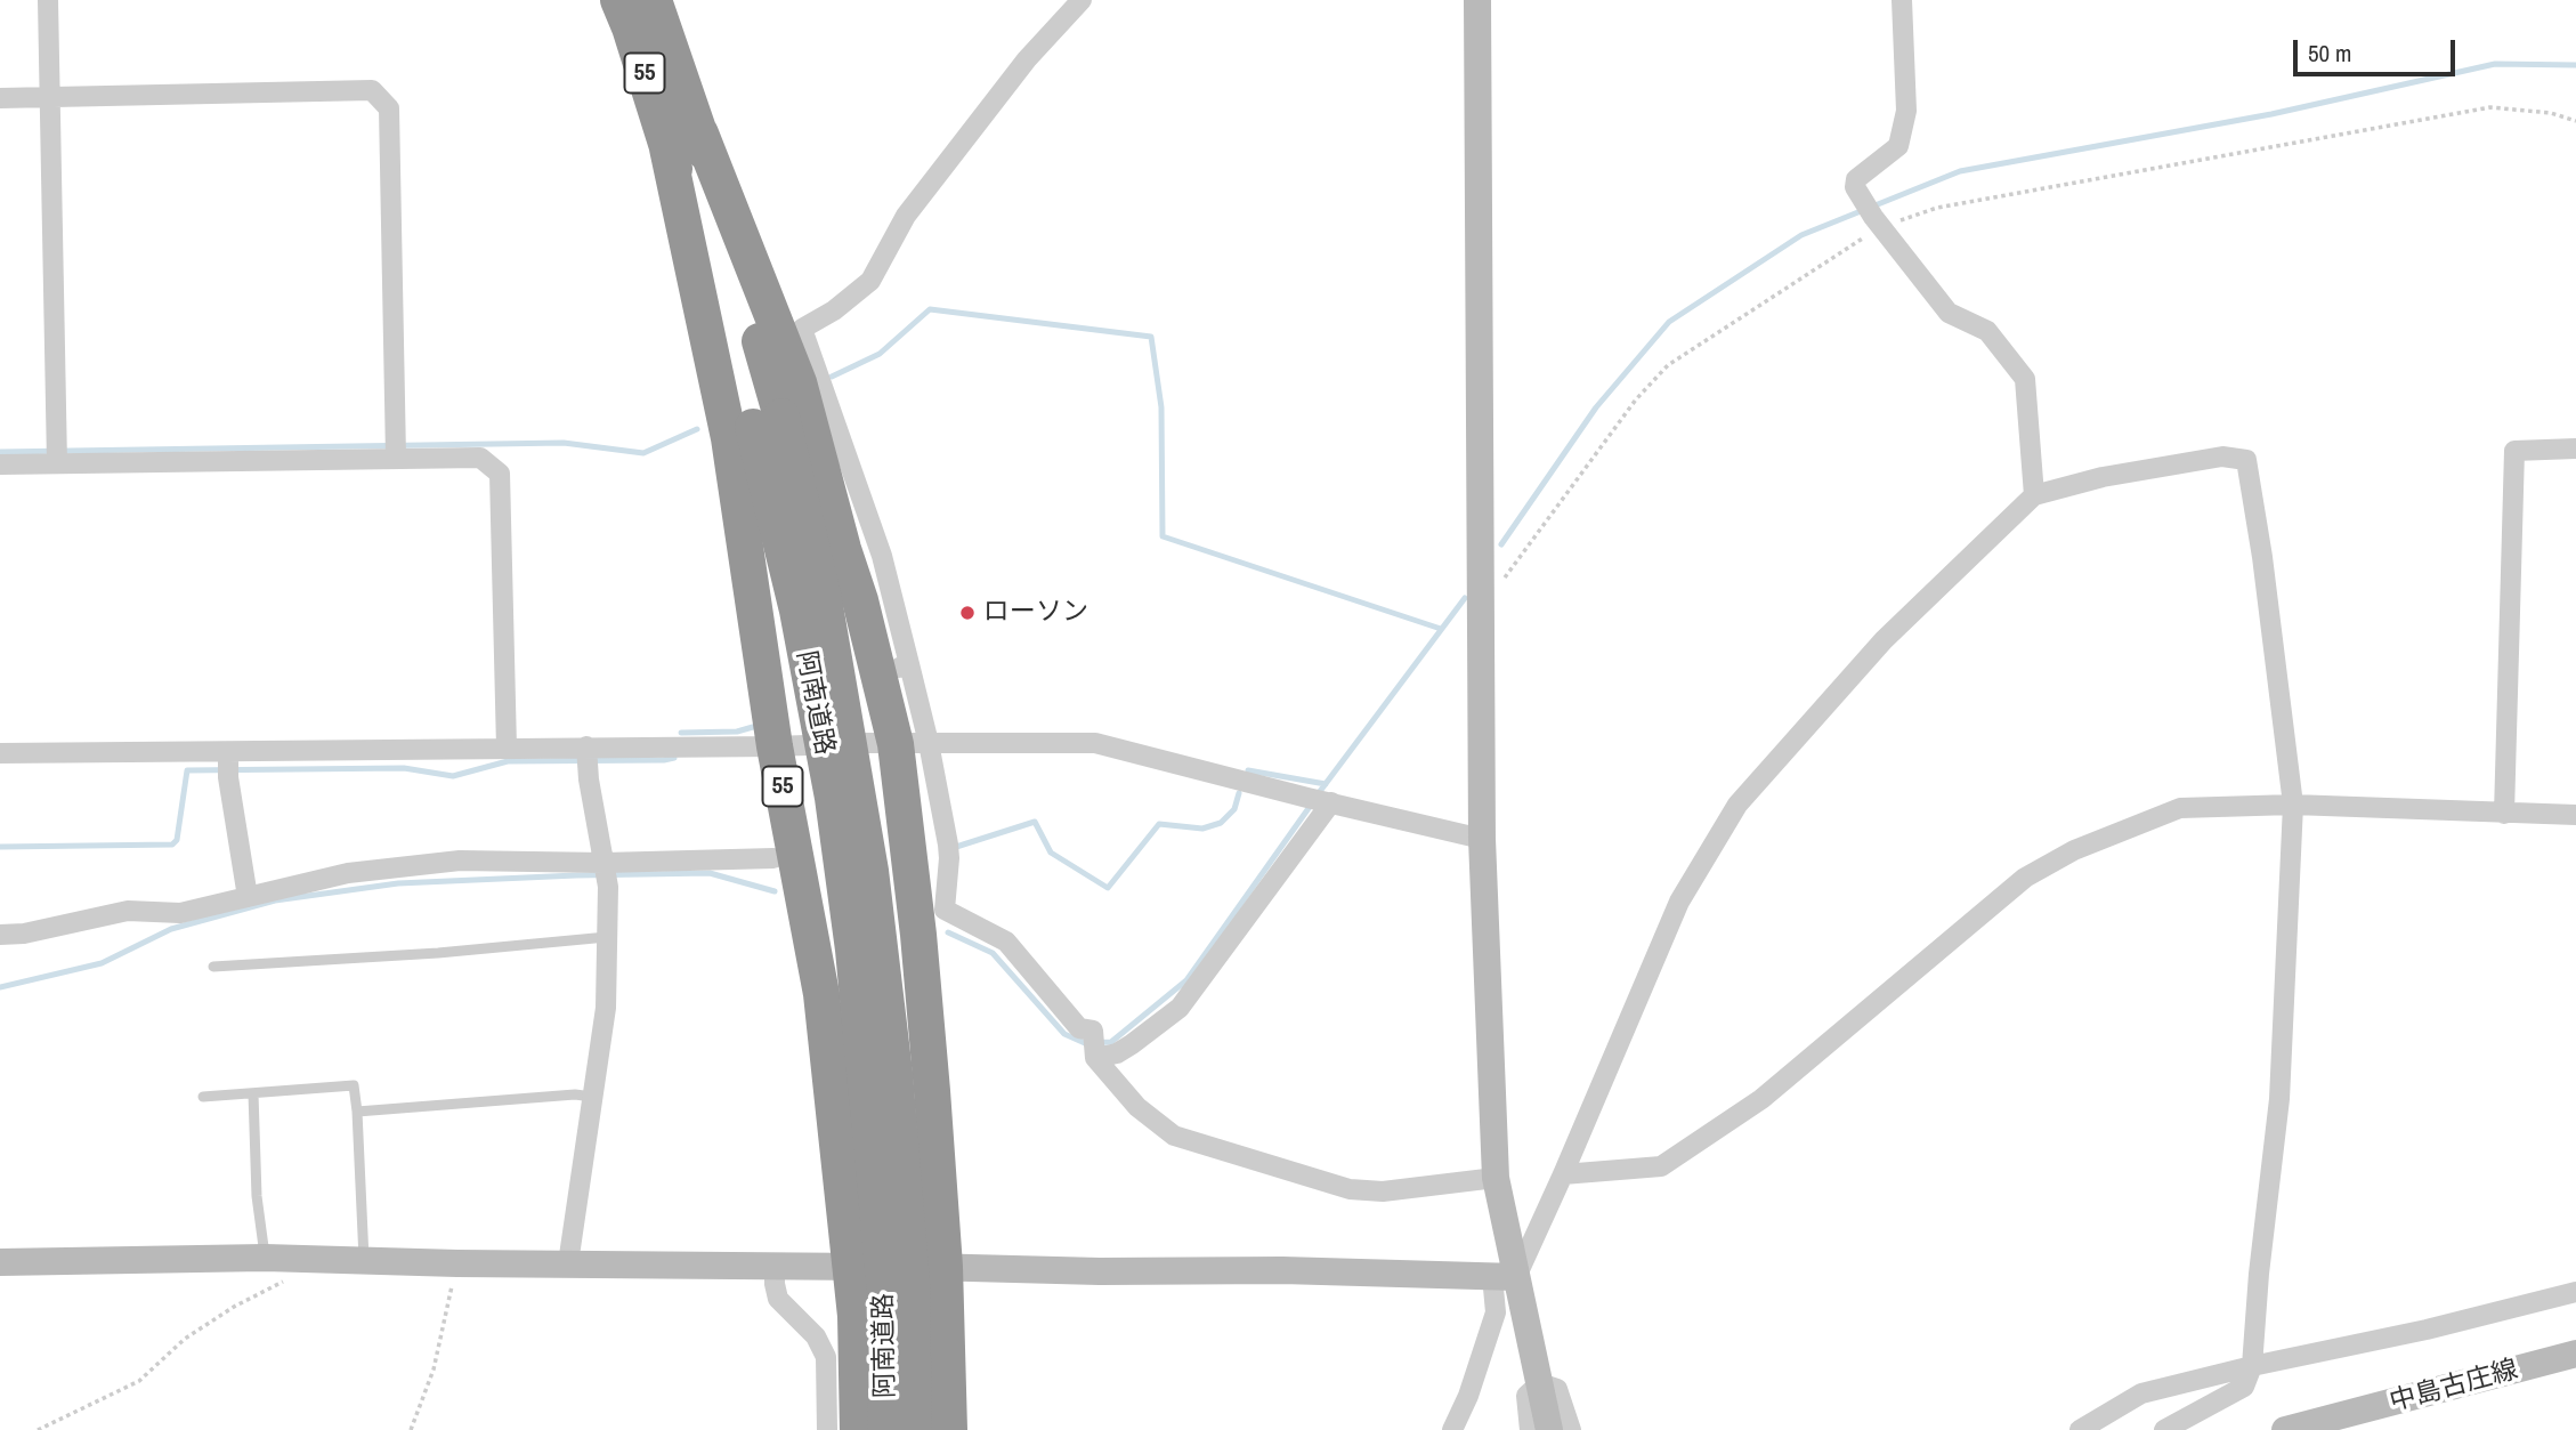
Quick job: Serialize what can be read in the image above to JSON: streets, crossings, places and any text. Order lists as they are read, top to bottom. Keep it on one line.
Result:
{"streets":{"highway":["55","阿南道路"],"street":["中島古庄線"]},"crossings":[["55","阿南道路"]],"places":["ローソン"],"scale_bar":"50 m"}
